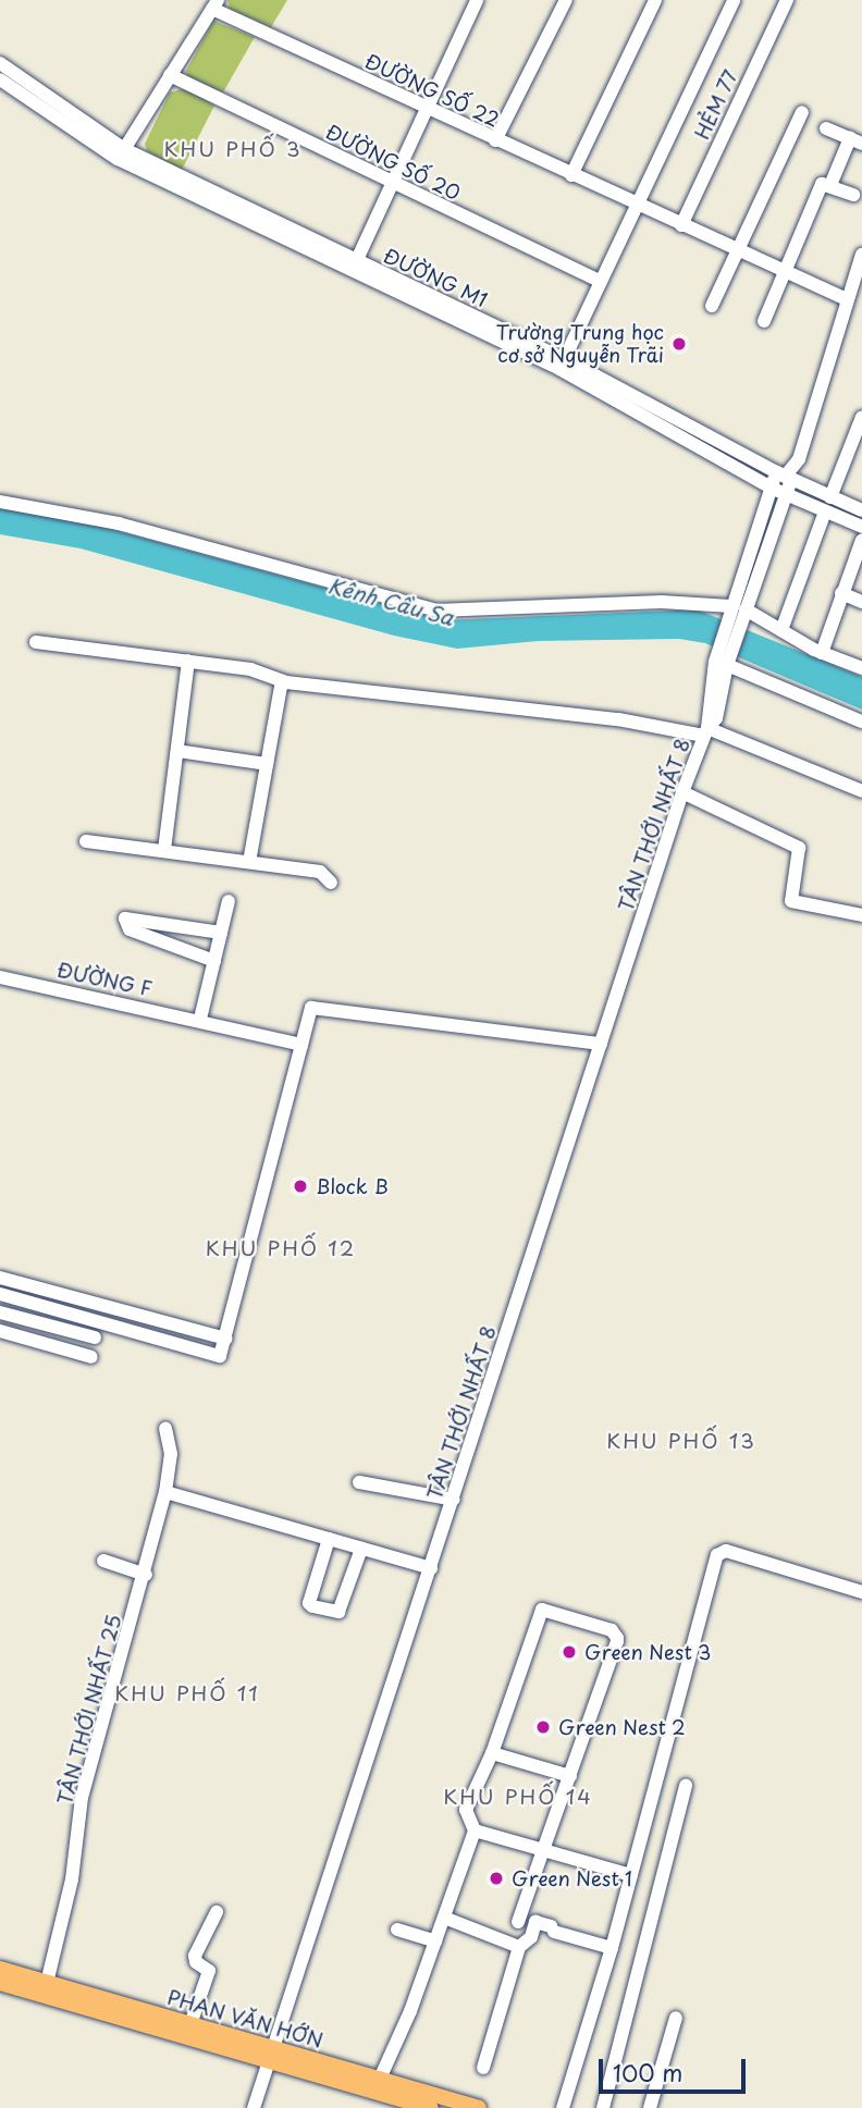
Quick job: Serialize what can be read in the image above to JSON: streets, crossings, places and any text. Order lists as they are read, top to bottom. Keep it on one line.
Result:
{"streets":{"main road":["PHAN VĂN HỚN"],"street":["ĐƯỜNG SỐ 22","HẺM 77","ĐƯỜNG SỐ 20","ĐƯỜNG M1","TÂN THỚI NHẤT 8","ĐƯỜNG F","TÂN THỚI NHẤT 25"]},"crossings":[["ĐƯỜNG SỐ 22","HẺM 77"],["TÂN THỚI NHẤT 8","PHAN VĂN HỚN"],["TÂN THỚI NHẤT 25","PHAN VĂN HỚN"]],"districts":["KHU PHỐ 3","KHU PHỐ 12","KHU PHỐ 13","KHU PHỐ 11","KHU PHỐ 14"],"water":["Kênh Cầu Sa"],"places":["Trường Trung học cơ sở Nguyễn Trãi","Block B","Green Nest 3","Green Nest 2","Green Nest 1"],"scale_bar":"100 m"}
